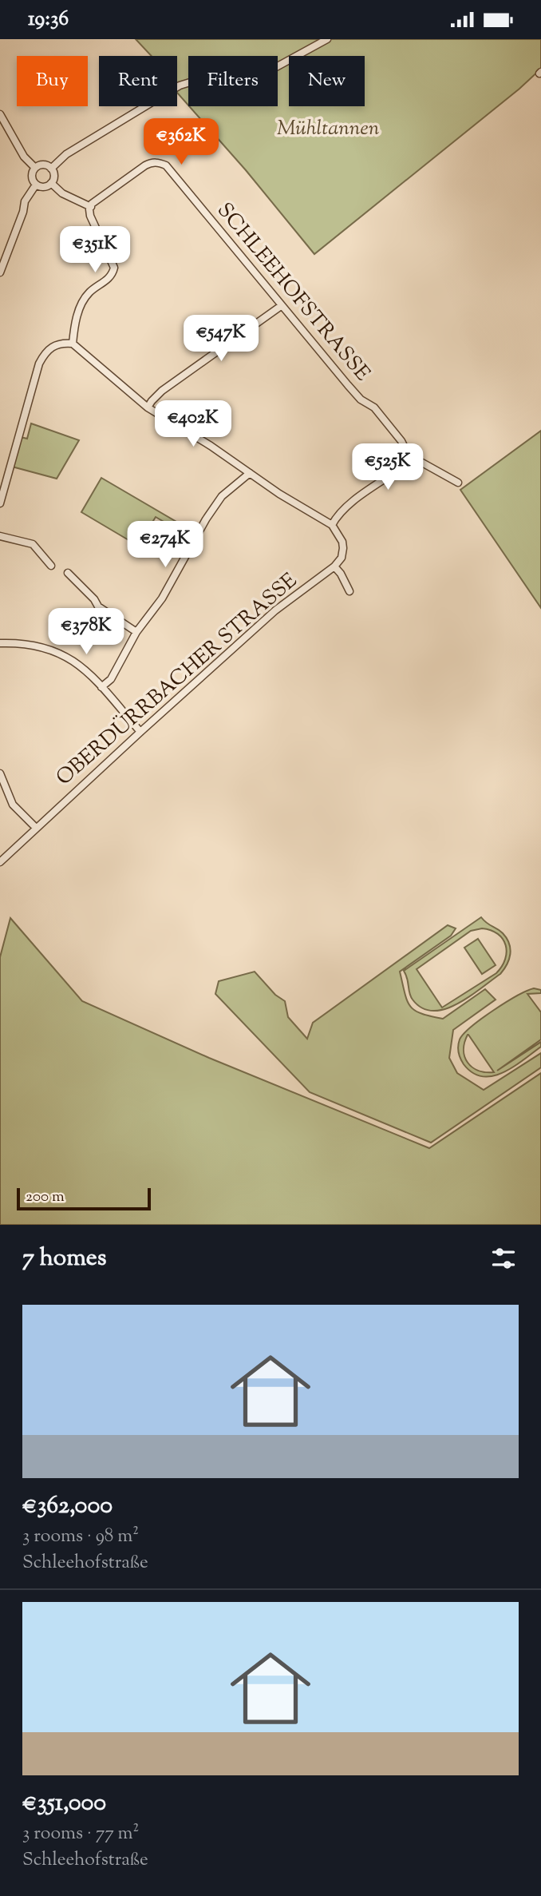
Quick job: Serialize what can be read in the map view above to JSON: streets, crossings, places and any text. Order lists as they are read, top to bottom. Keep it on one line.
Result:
{"streets":{"street":["SCHLEEHOFSTRASSE","OBERDÜRRBACHER STRASSE"]},"parks":["Mühltannen"],"scale_bar":"200 m","page":{"status":"19:36","chip":["Buy","Rent","Filters","New"],"price":["€362K","€351K","€547K","€402K","€525K","€274K","€378K"],"scale":"200 m","heading":"7 homes","list":[{"name":"€362,000","note":"3 rooms · 98 m² · Schleehofstraße"},{"name":"€351,000","note":"3 rooms · 77 m² · Schleehofstraße"}]}}
